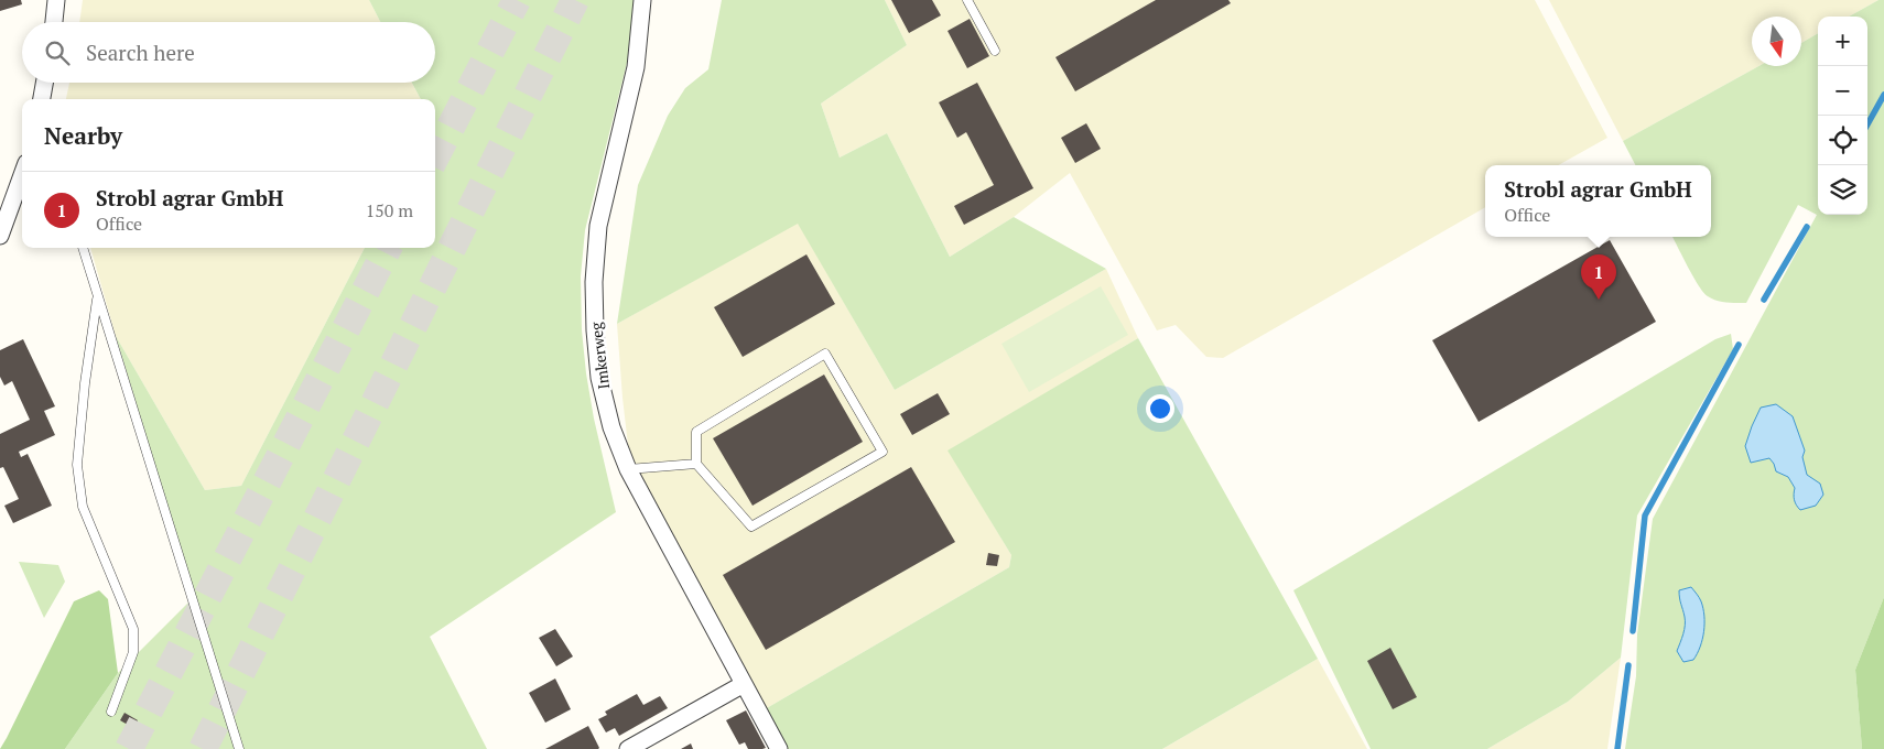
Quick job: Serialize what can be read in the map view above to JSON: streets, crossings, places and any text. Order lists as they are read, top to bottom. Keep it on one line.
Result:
{"streets":{"street":["Imkerweg"]},"north":"bottom","page":{"map_buttons":["+","−"],"search":"Search here","heading":"Nearby","popup":["Strobl agrar GmbH","Office"],"list":[{"mark":"1","name":"Strobl agrar GmbH","note":"Office","value":"150 m"}],"pins":"1"}}
